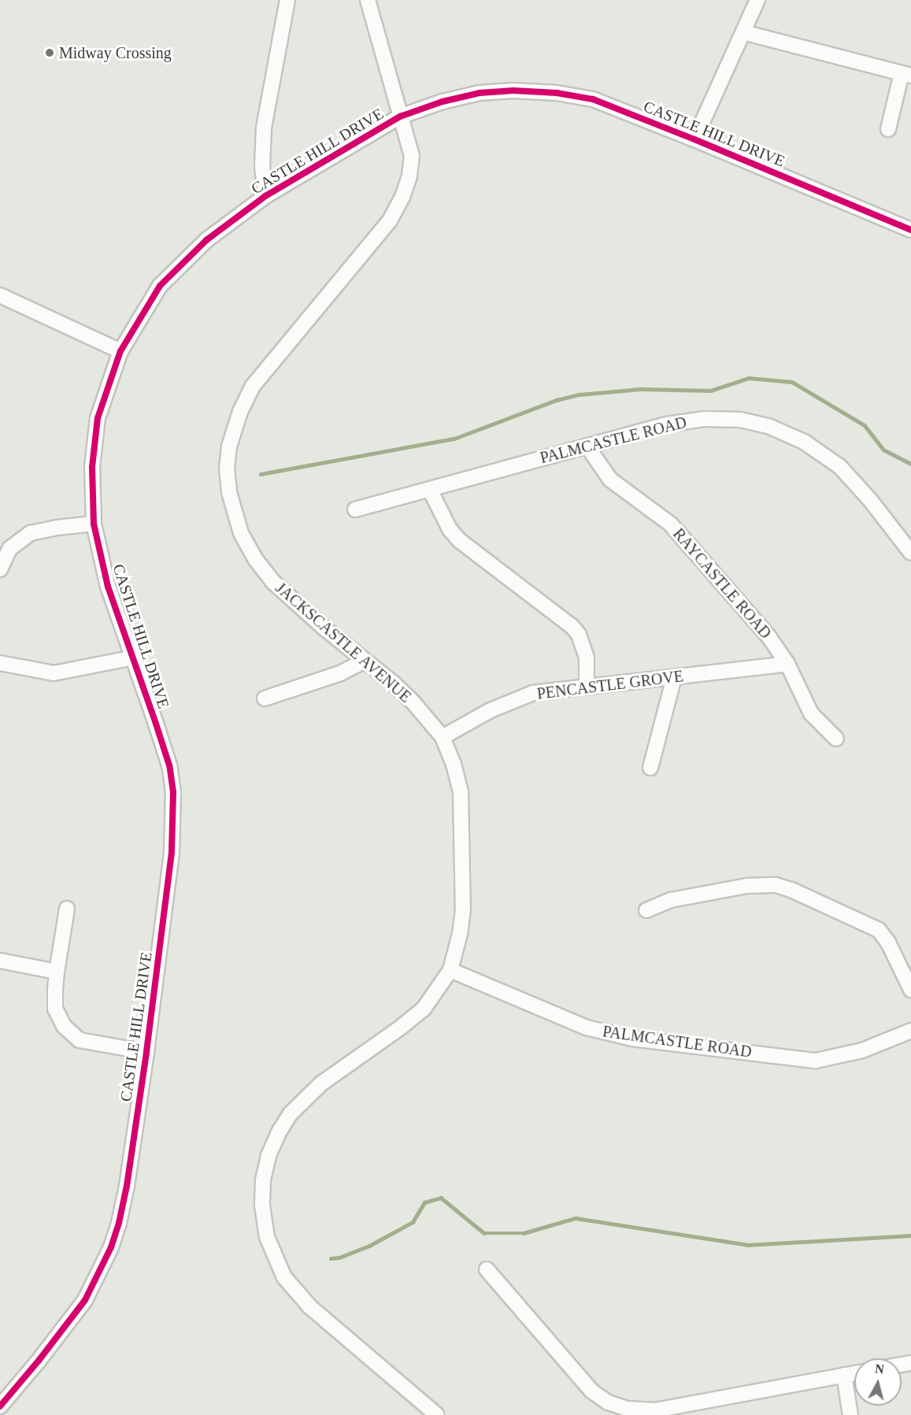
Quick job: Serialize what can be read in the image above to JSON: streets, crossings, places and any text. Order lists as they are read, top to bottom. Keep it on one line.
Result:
{"streets":{"street":["CASTLE HILL DRIVE","PALMCASTLE ROAD","RAYCASTLE ROAD","JACKSCASTLE AVENUE","PENCASTLE GROVE"]},"crossings":[["CASTLE HILL DRIVE","JACKSCASTLE AVENUE"],["PALMCASTLE ROAD","RAYCASTLE ROAD"],["PALMCASTLE ROAD","JACKSCASTLE AVENUE"],["RAYCASTLE ROAD","PENCASTLE GROVE"],["JACKSCASTLE AVENUE","PENCASTLE GROVE"]],"places":["Midway Crossing"],"north":"top"}
